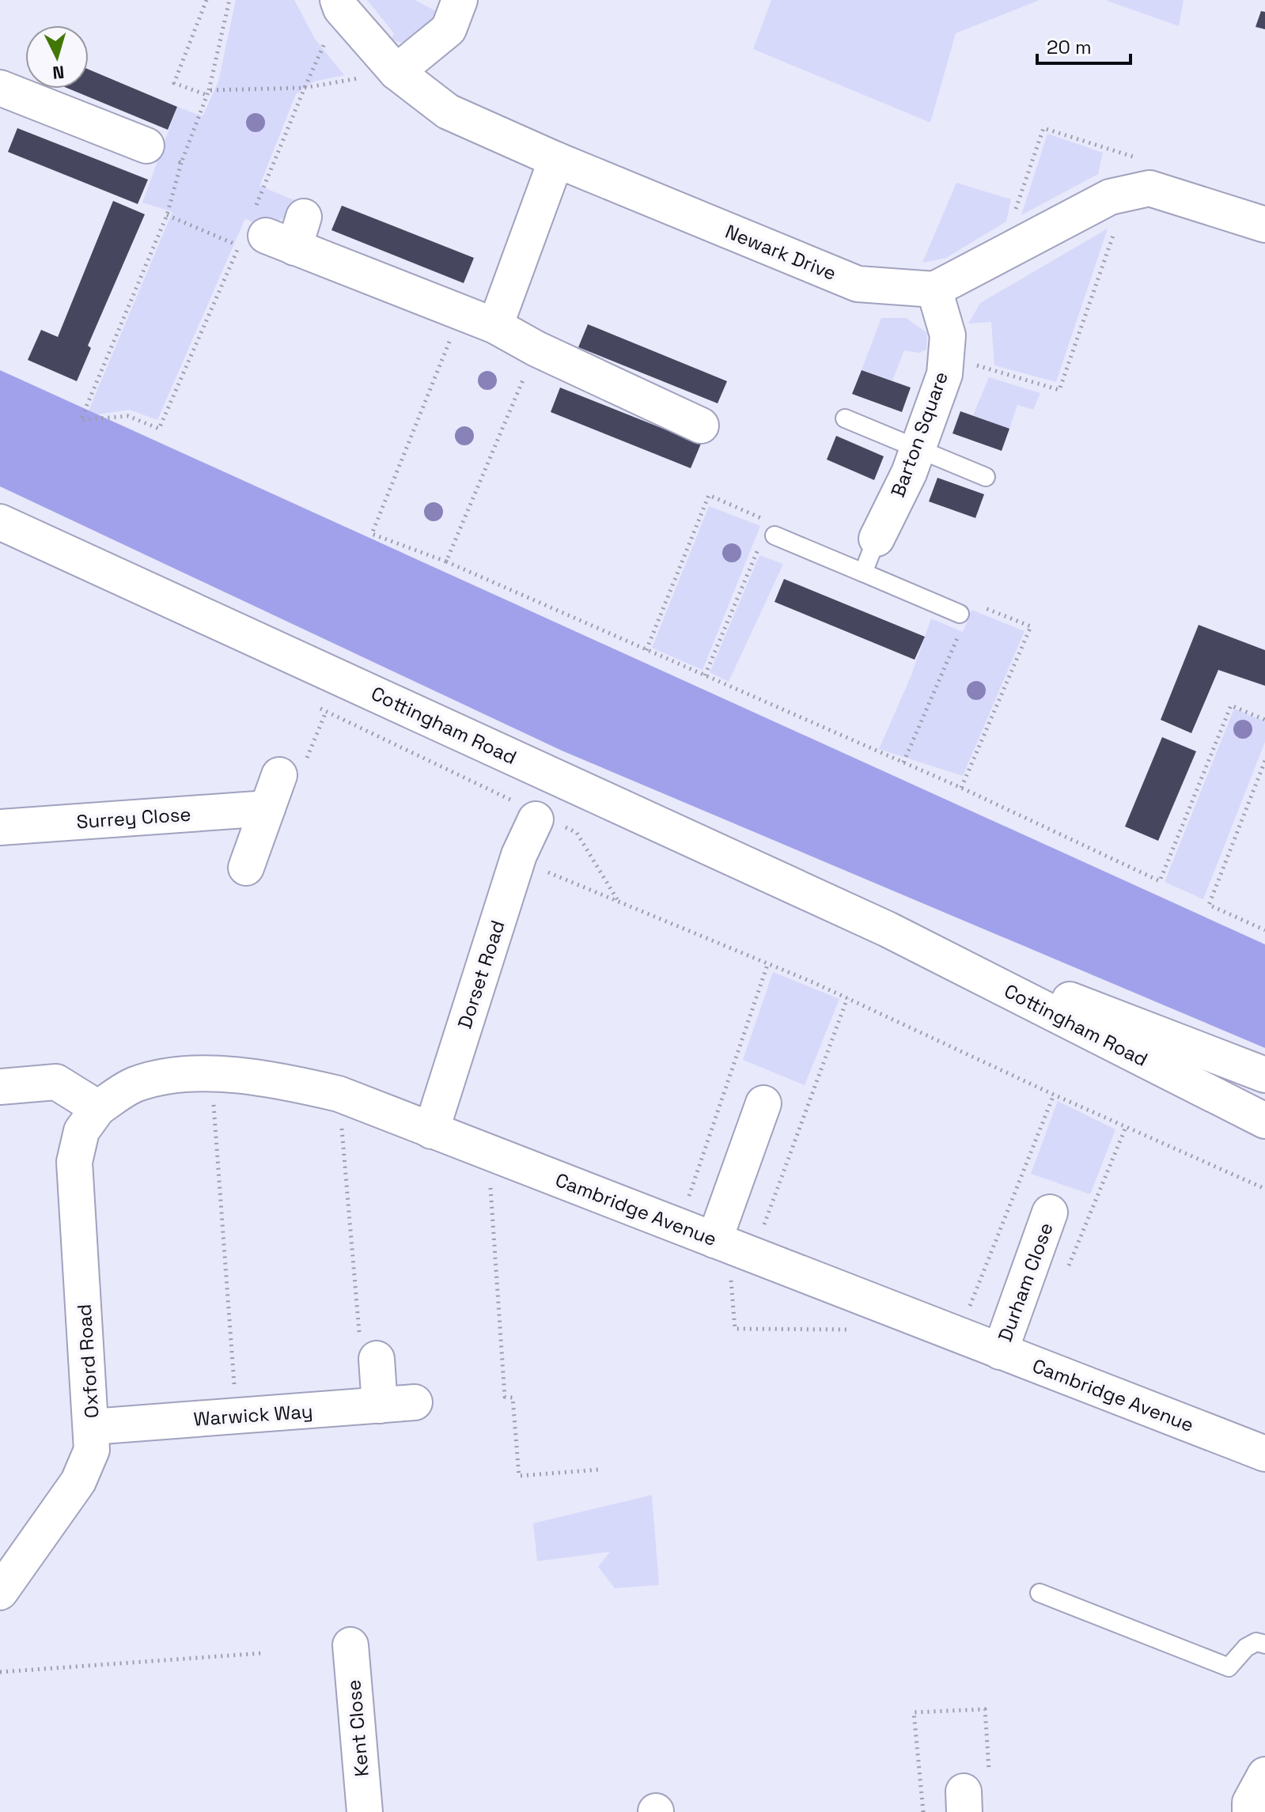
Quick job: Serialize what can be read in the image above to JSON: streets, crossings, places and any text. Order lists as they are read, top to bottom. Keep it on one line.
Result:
{"streets":{"main road":["Newark Drive","Barton Square","Cottingham Road","Surrey Close","Dorset Road","Cambridge Avenue","Durham Close","Oxford Road","Warwick Way","Kent Close"]},"crossings":[["Newark Drive","Barton Square"],["Dorset Road","Cambridge Avenue"],["Cambridge Avenue","Durham Close"],["Cambridge Avenue","Oxford Road"],["Oxford Road","Warwick Way"]],"scale_bar":"20 m","north":"bottom"}
